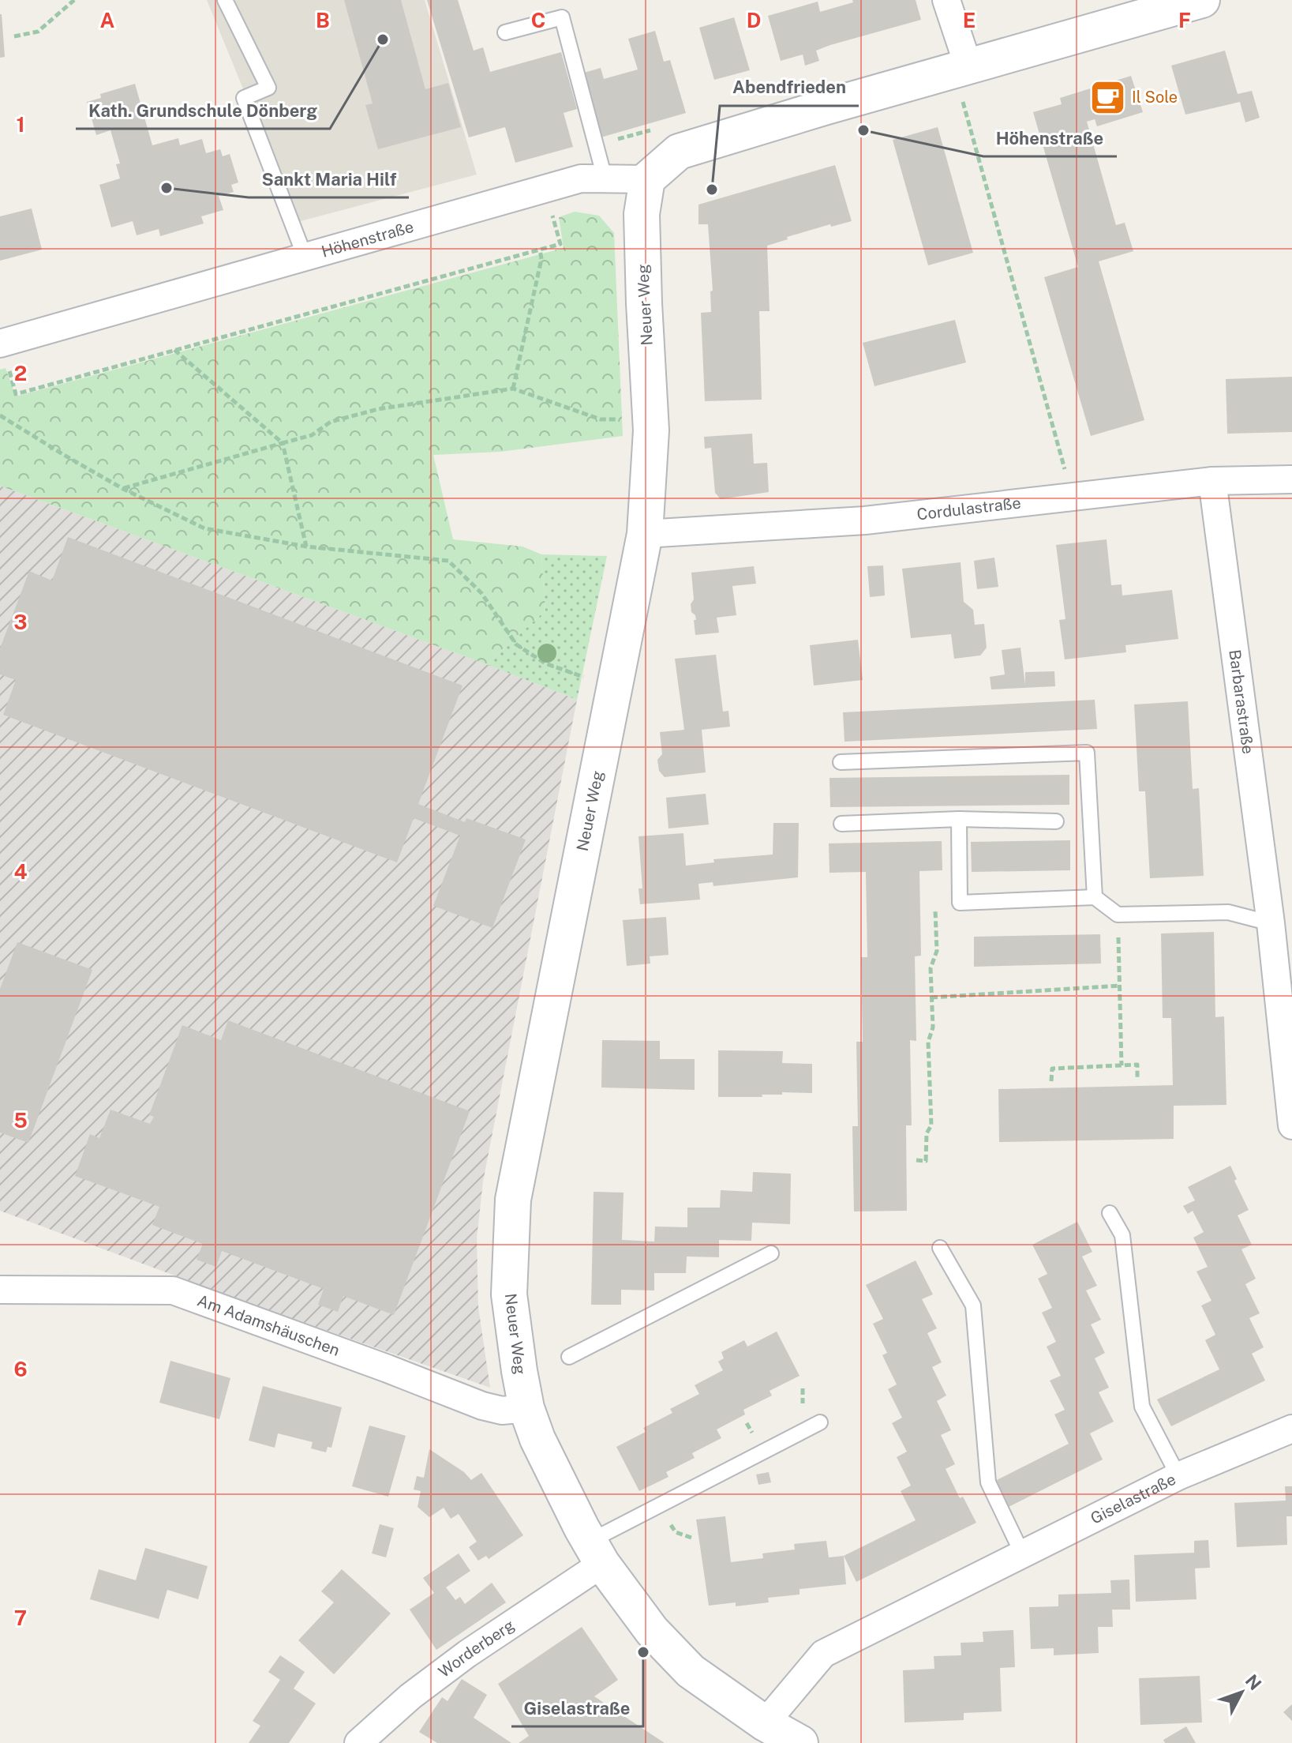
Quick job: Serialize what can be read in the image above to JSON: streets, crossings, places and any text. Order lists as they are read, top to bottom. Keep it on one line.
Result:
{"streets":{"street":["Höhenstraße","Neuer Weg","Cordulastraße","Barbarastraße","Am Adamshäuschen","Giselastraße","Worderberg"]},"crossings":[["Höhenstraße","Neuer Weg"],["Neuer Weg","Cordulastraße"],["Neuer Weg","Am Adamshäuschen"],["Neuer Weg","Giselastraße"],["Neuer Weg","Worderberg"],["Cordulastraße","Barbarastraße"]],"places":{"other":["Kath. Grundschule Dönberg","Höhenstraße","Sankt Maria Hilf","Abendfrieden","Giselastraße"],"cafe":["Il Sole"]},"north":"top right","grid":{"columns":["A","B","C","D","E","F"],"rows":["1","2","3","4","5","6","7"]}}
